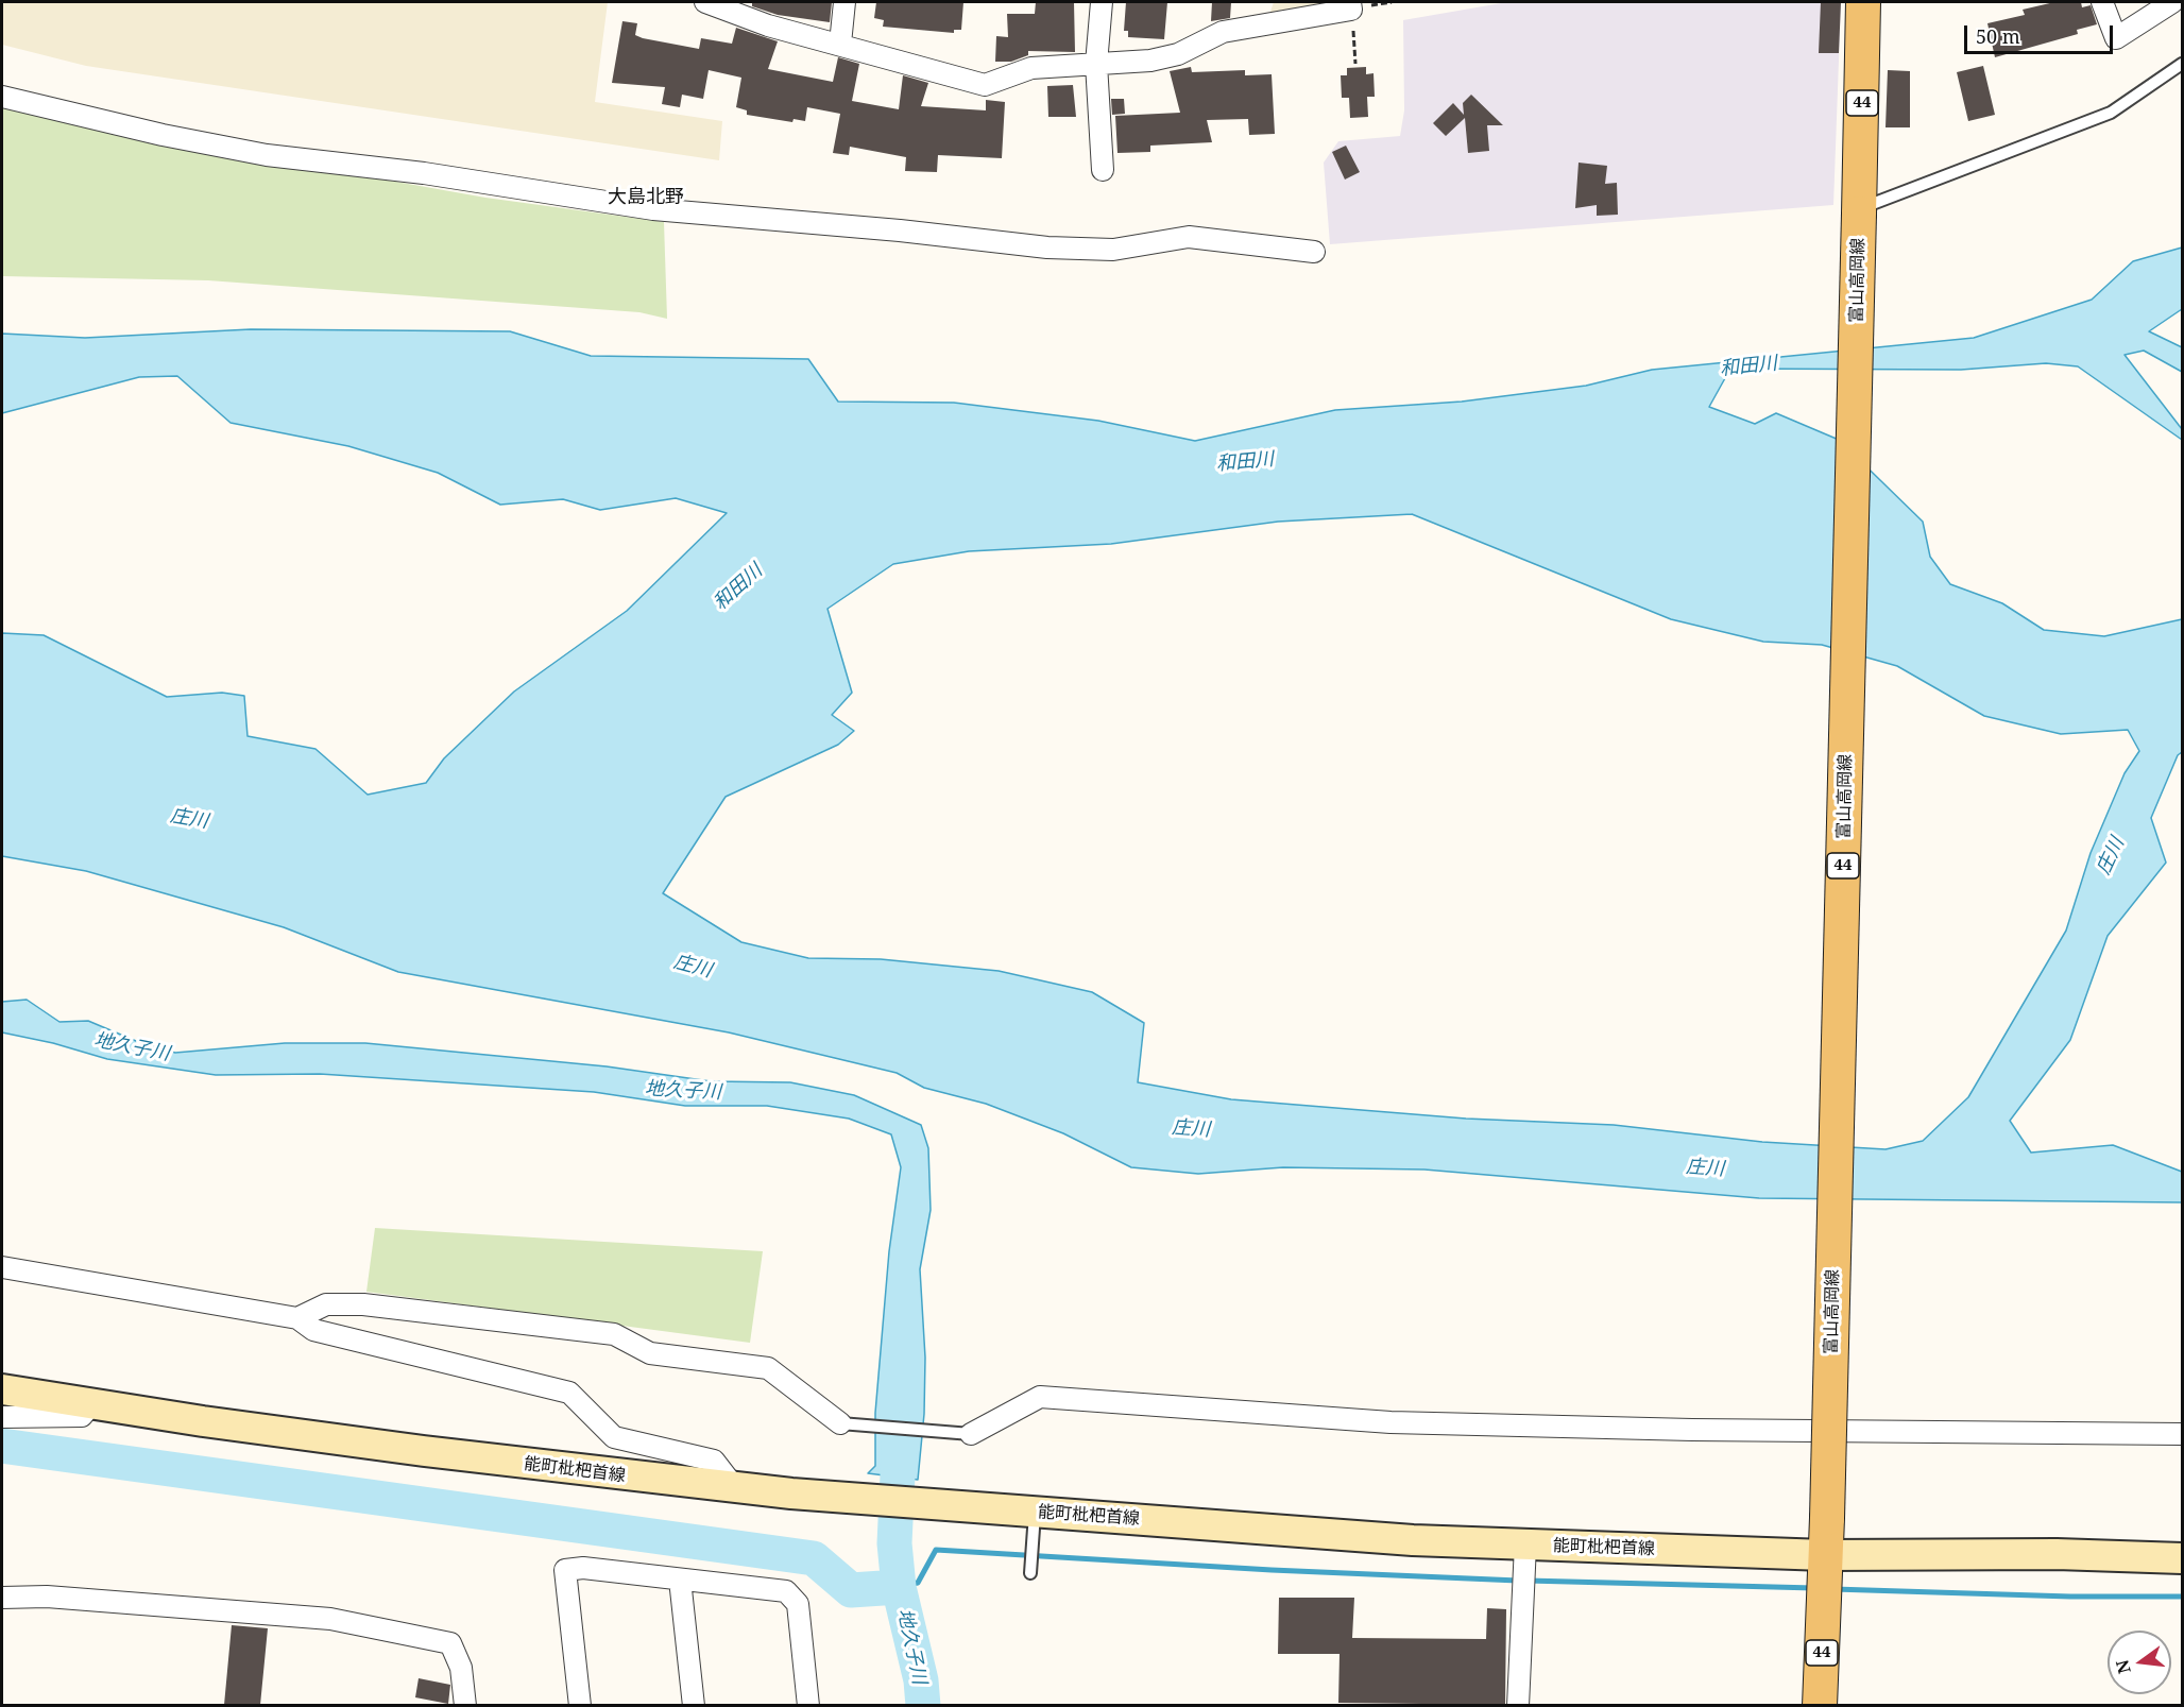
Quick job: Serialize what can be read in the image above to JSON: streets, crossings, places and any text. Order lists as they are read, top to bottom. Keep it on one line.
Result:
{"streets":{"main road":["44","富山高岡線","能町枇杷首線"]},"crossings":[["富山高岡線","能町枇杷首線"]],"districts":["大島北野"],"water":["和田川","庄川","地久子川"],"scale_bar":"50 m","north":"left"}
